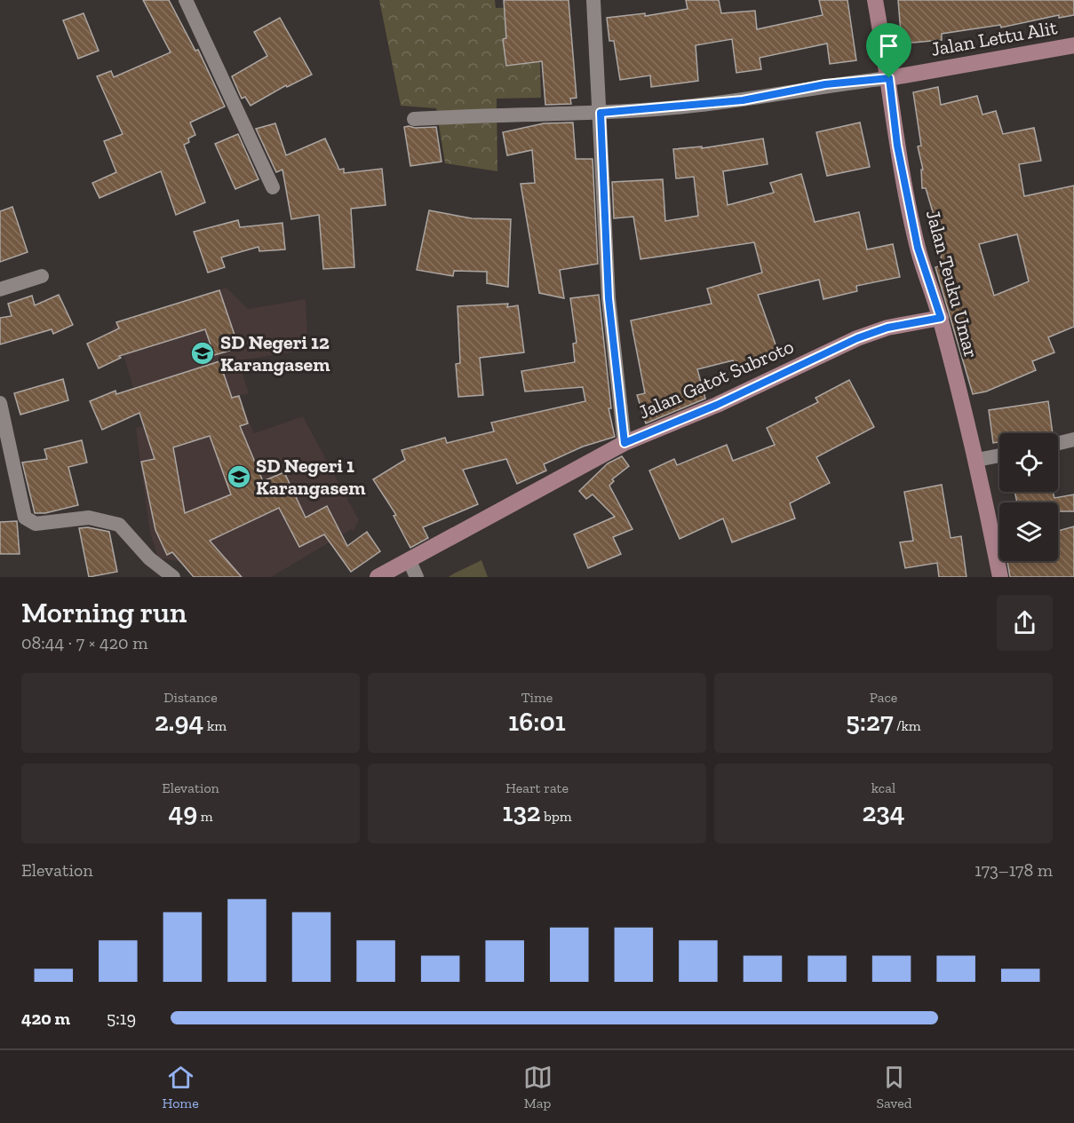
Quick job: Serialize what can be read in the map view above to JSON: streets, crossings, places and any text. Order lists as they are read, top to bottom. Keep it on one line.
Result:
{"streets":{"street":["Jalan Lettu Alit","Jalan Teuku Umar","Jalan Gatot Subroto"]},"crossings":[["Jalan Lettu Alit","Jalan Teuku Umar"],["Jalan Teuku Umar","Jalan Gatot Subroto"]],"places":{"school or university":["SD Negeri 12 Karangasem","SD Negeri 1 Karangasem"]},"page":{"heading":["Morning run","08:44 · 7 × 420 m"],"stats":[["Distance","2.94 km"],["Time","16:01"],["Pace","5:27 /km"],["Elevation","49 m"],["Heart rate","132 bpm"],["kcal","234"]],"chart":["Elevation","173–178 m"],"list":[{"name":"420 m","note":"5:19"}],"tabs":["Home","Map","Saved"]}}
